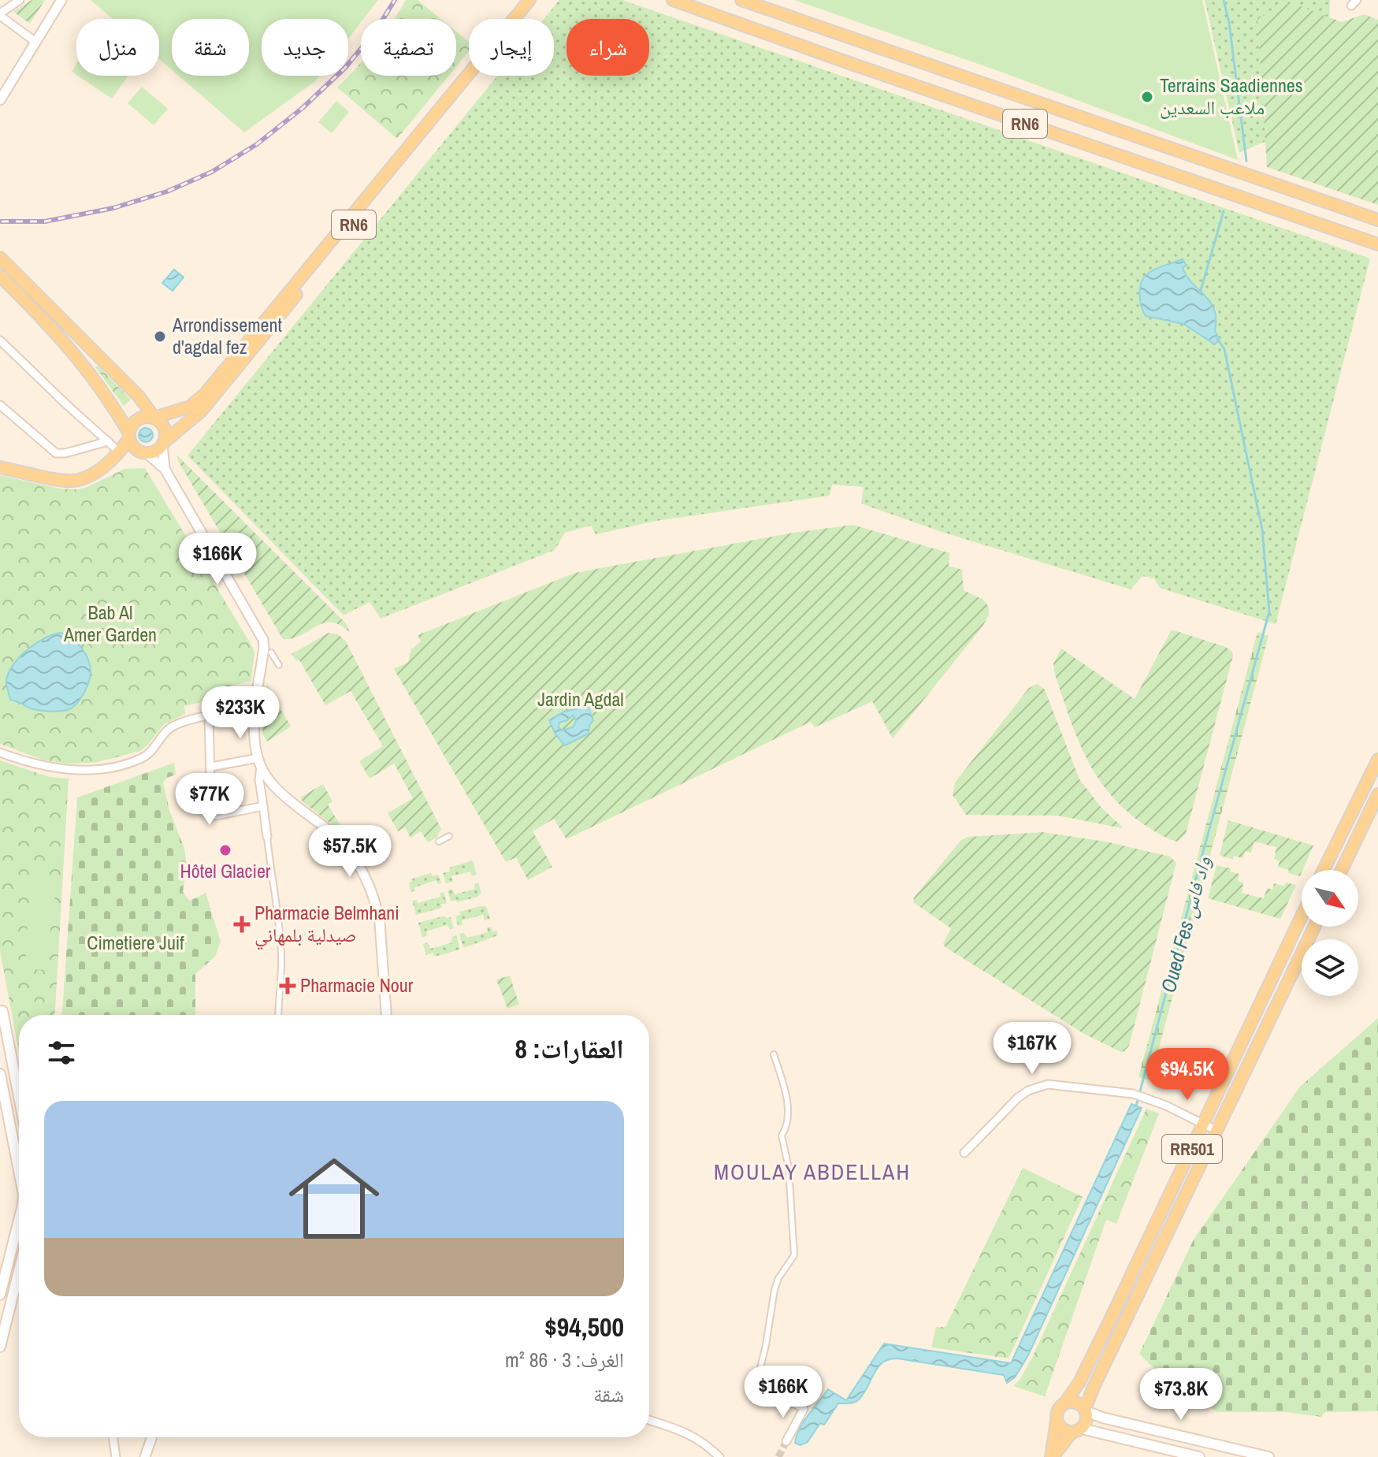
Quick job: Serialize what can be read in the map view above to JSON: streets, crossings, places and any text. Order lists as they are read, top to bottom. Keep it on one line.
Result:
{"streets":{"main road":["RN6","RR501"]},"districts":["MOULAY ABDELLAH"],"water":["Oued Fes واد فاس"],"parks":["Bab Al Amer Garden","Jardin Agdal","Cimetiere Juif"],"places":{"other":["Terrains Saadiennes ملاعب السعدين","Arrondissement d'agdal fez","Hôtel Glacier"],"health":["Pharmacie Belmhani صيدلية بلمهاني","Pharmacie Nour"]},"north":"bottom right","page":{"chip":["شراء","إيجار","تصفية","جديد","شقة","منزل"],"price":["$166K","$233K","$77K","$57.5K","$167K","$94.5K","$166K","$73.8K"],"heading":"العقارات: 8","list":[{"name":"$94,500","note":"الغرف: 3 · 86 m² · شقة"}]}}
